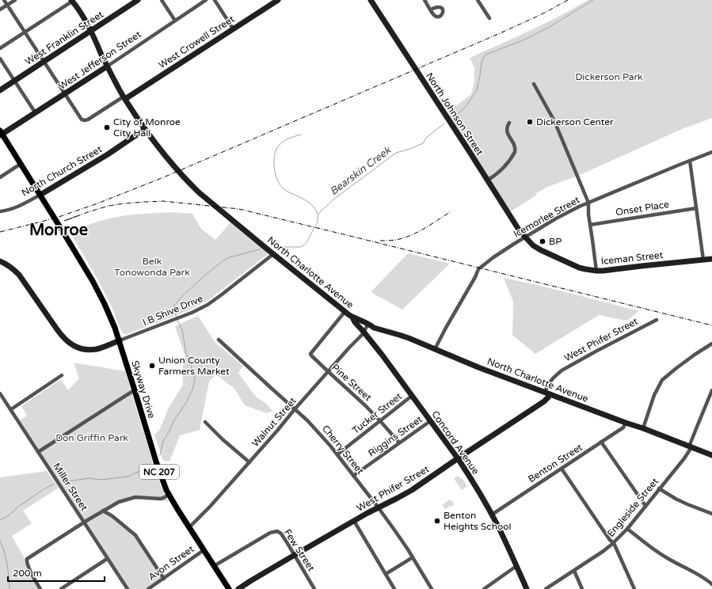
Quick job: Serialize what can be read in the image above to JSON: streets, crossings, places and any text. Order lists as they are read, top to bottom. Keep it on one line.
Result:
{"streets":{"main road":["West Franklin Street","West Crowell Street","West Jefferson Street","North Johnson Street","North Church Street","Iceman Street","North Charlotte Avenue","West Phifer Street","Skyway Drive","Concord Avenue","NC 207"],"street":["Onset Place","Icemorlee Street","I B Shive Drive","Pine Street","Tucker Street","Walnut Street","Riggins Street","Cherry Street","Benton Street","Miller Street","Engleside Street","Few Street","Avon Street"]},"crossings":[["West Franklin Street","North Charlotte Avenue"],["West Crowell Street","West Jefferson Street"],["West Crowell Street","North Charlotte Avenue"],["West Jefferson Street","North Charlotte Avenue"],["West Jefferson Street","NC 207"],["North Johnson Street","Icemorlee Street"],["North Johnson Street","Iceman Street"],["North Church Street","North Charlotte Avenue"],["North Church Street","Skyway Drive"],["North Church Street","NC 207"],["Icemorlee Street","Iceman Street"],["Icemorlee Street","North Charlotte Avenue"],["North Charlotte Avenue","I B Shive Drive"],["North Charlotte Avenue","West Phifer Street"],["North Charlotte Avenue","Pine Street"],["North Charlotte Avenue","Walnut Street"],["North Charlotte Avenue","Concord Avenue"],["North Charlotte Avenue","Benton Street"],["North Charlotte Avenue","Engleside Street"],["I B Shive Drive","Skyway Drive"],["West Phifer Street","Concord Avenue"],["West Phifer Street","Cherry Street"],["West Phifer Street","Few Street"],["Pine Street","Tucker Street"],["Pine Street","Walnut Street"],["Pine Street","Riggins Street"],["Skyway Drive","Walnut Street"],["Skyway Drive","NC 207"],["Skyway Drive","Few Street"],["Skyway Drive","Avon Street"],["Tucker Street","Concord Avenue"],["Tucker Street","Cherry Street"],["Walnut Street","Concord Avenue"],["Walnut Street","Cherry Street"],["Riggins Street","Concord Avenue"],["Riggins Street","Cherry Street"],["Concord Avenue","Benton Street"]],"districts":["Monroe"],"water":["Bearskin Creek"],"parks":["Dickerson Park","Belk Tonowonda Park","Don Griffin Park"],"places":["Dickerson Center","City of Monroe City Hall","BP","Union County Farmers Market","Benton Heights School"],"scale_bar":"200 m"}
